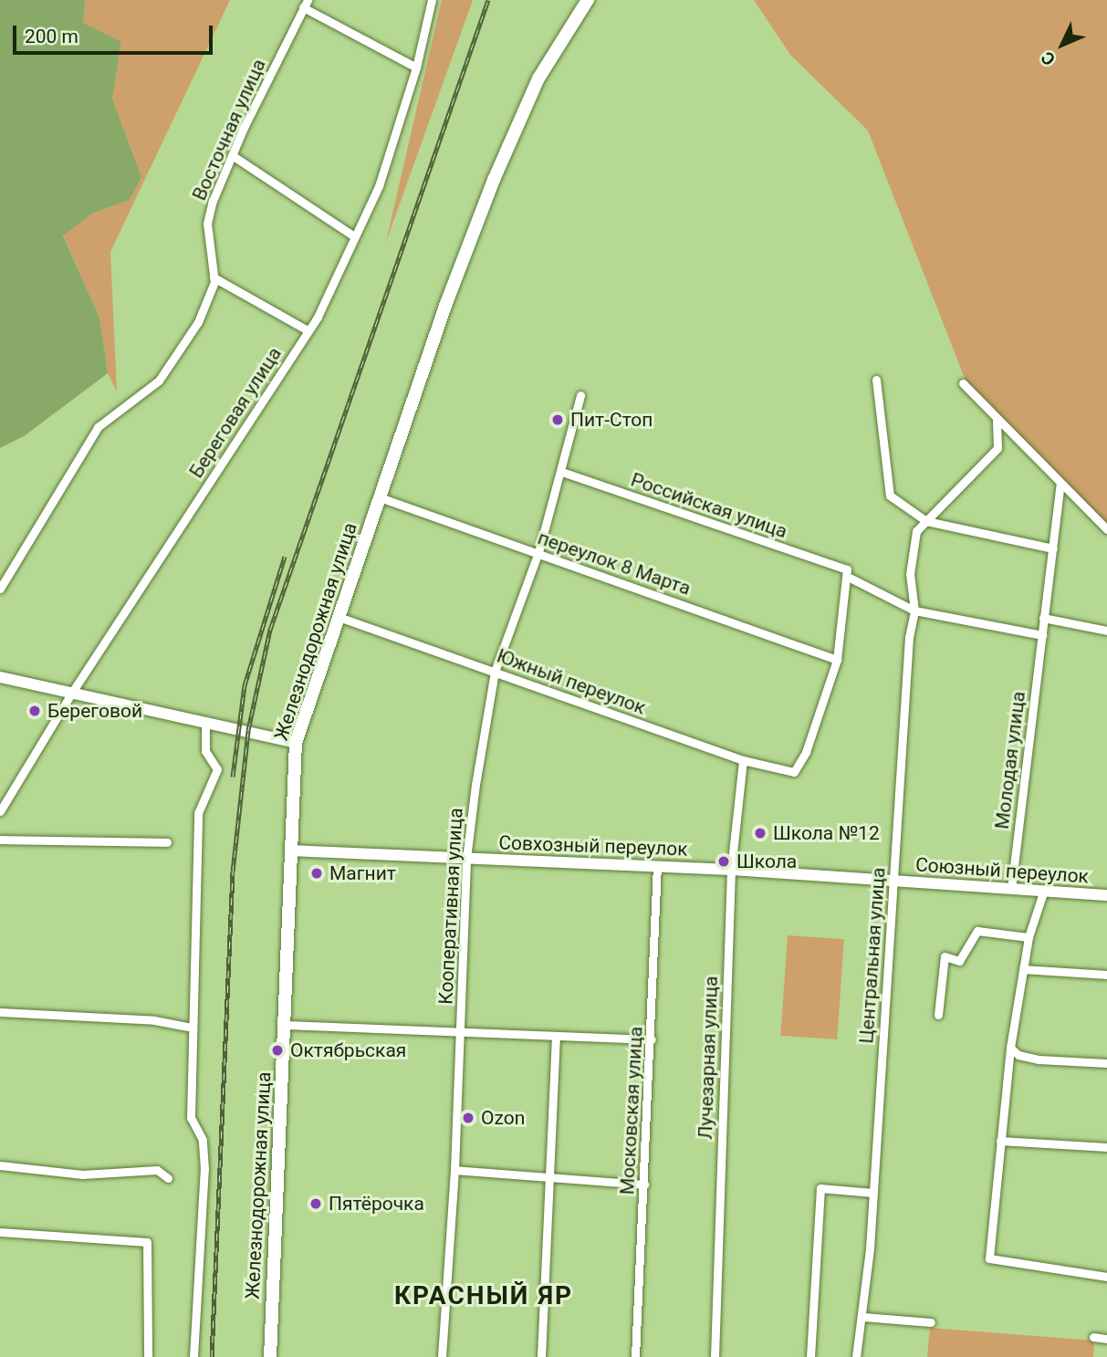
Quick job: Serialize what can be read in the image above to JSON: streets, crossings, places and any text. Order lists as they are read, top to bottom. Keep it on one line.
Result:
{"streets":{"main road":["Железнодорожная улица"],"street":["Восточная улица","Береговая улица","Российская улица","переулок 8 Марта","Южный переулок","Молодая улица","Совхозный переулок","Союзный переулок","Кооперативная улица","Центральная улица","Лучезарная улица","Московская улица"]},"crossings":[["Российская улица","Кооперативная улица"],["Российская улица","Центральная улица"],["переулок 8 Марта","Железнодорожная улица"],["переулок 8 Марта","Южный переулок"],["переулок 8 Марта","Кооперативная улица"],["Железнодорожная улица","Южный переулок"],["Железнодорожная улица","Совхозный переулок"],["Южный переулок","Кооперативная улица"],["Южный переулок","Лучезарная улица"],["Молодая улица","Союзный переулок"],["Совхозный переулок","Союзный переулок"],["Совхозный переулок","Кооперативная улица"],["Совхозный переулок","Центральная улица"],["Совхозный переулок","Лучезарная улица"],["Совхозный переулок","Московская улица"],["Союзный переулок","Центральная улица"]],"districts":["КРАСНЫЙ ЯР"],"places":["Пит-Стоп","Береговой","Школа №12","Школа","Магнит","Октябрьская","Ozon","Пятёрочка"],"scale_bar":"200 m","north":"bottom left"}
